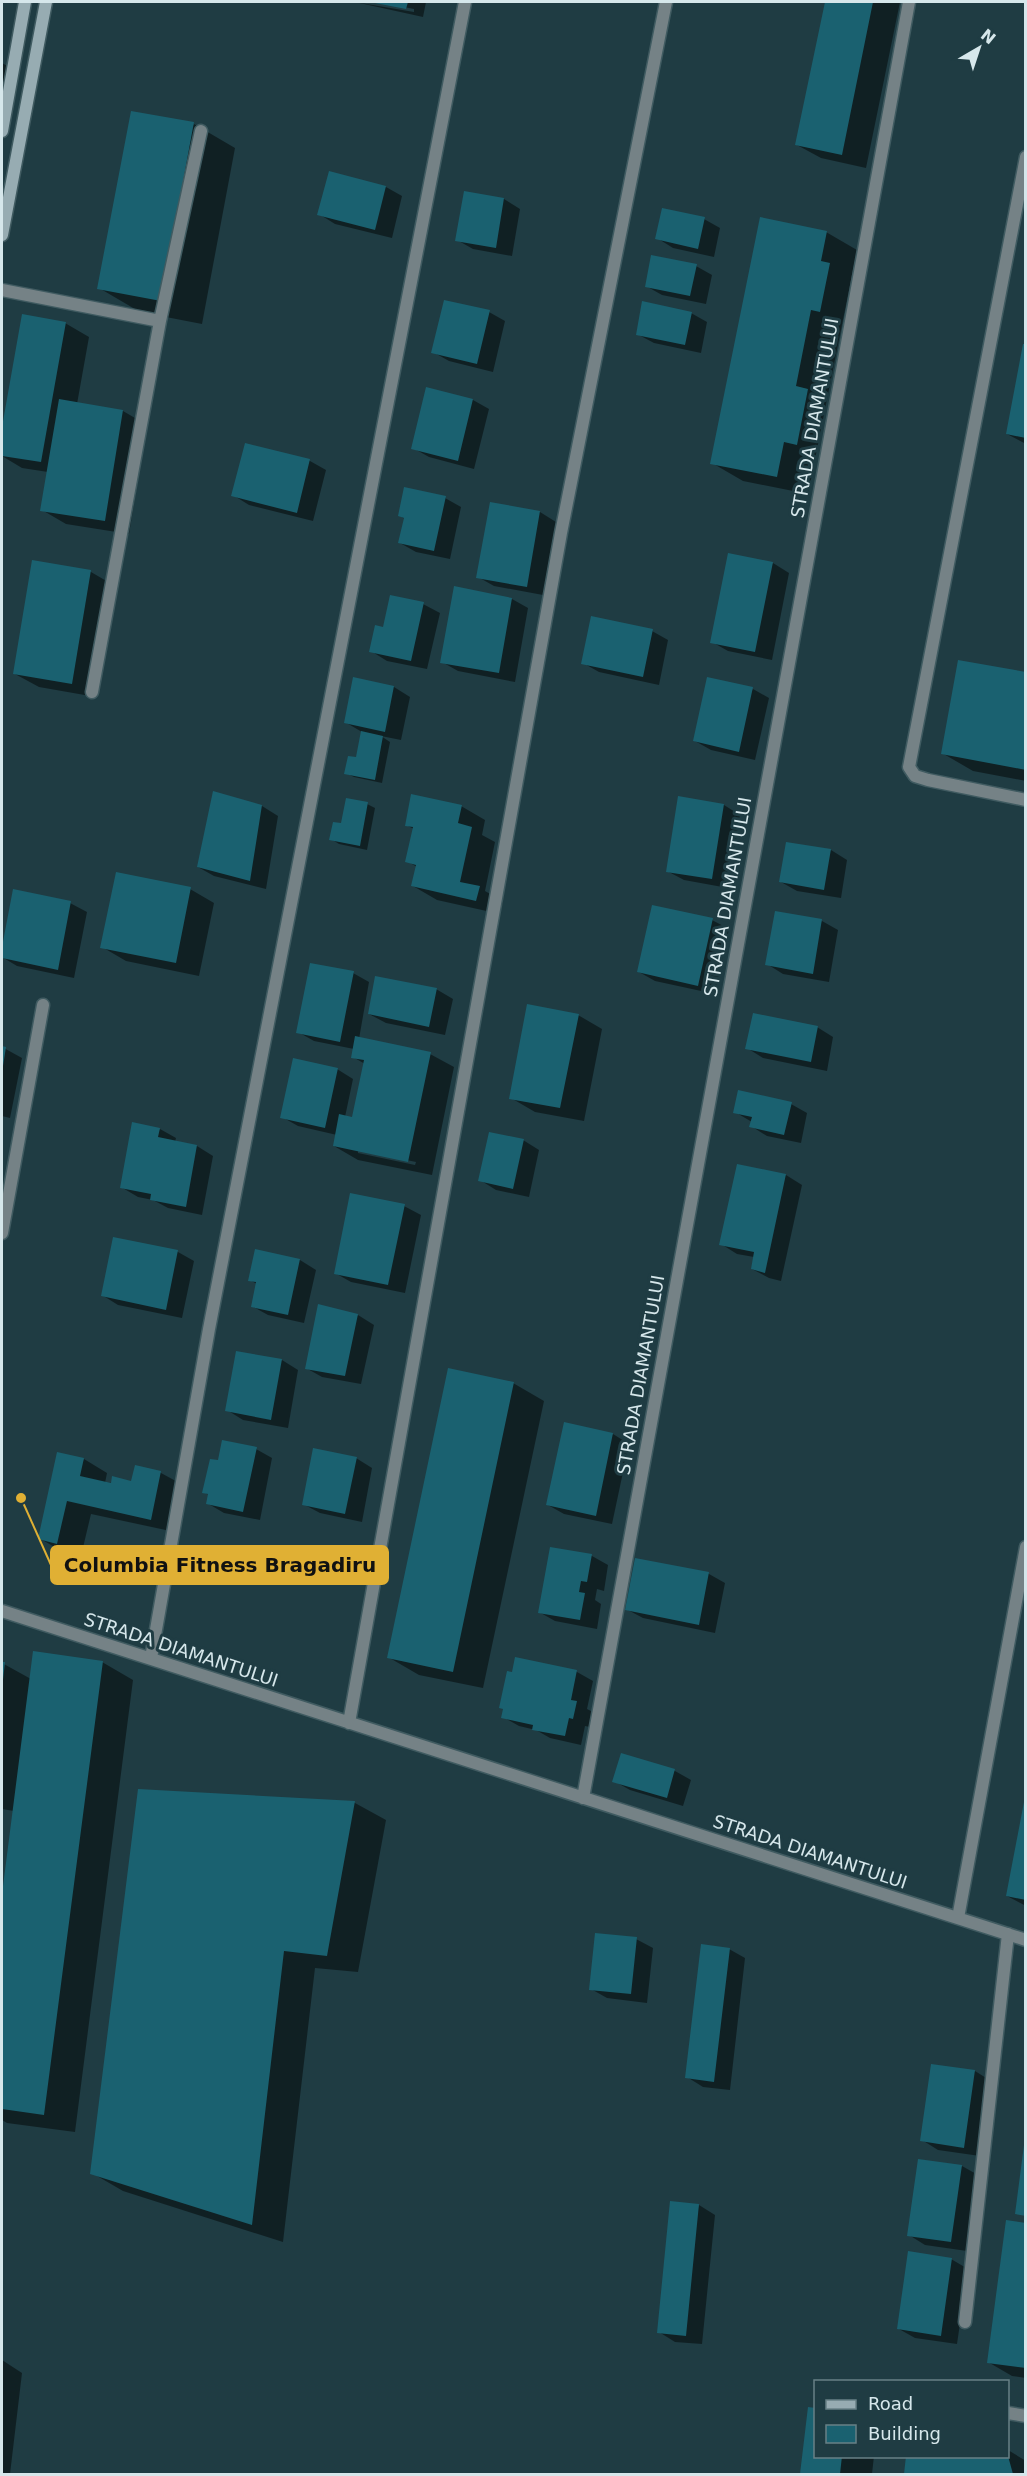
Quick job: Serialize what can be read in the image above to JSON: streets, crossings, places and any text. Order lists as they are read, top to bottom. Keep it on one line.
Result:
{"streets":{"street":["STRADA DIAMANTULUI"]},"places":["Columbia Fitness Bragadiru"],"legend":["Road","Building"],"north":"top right"}
